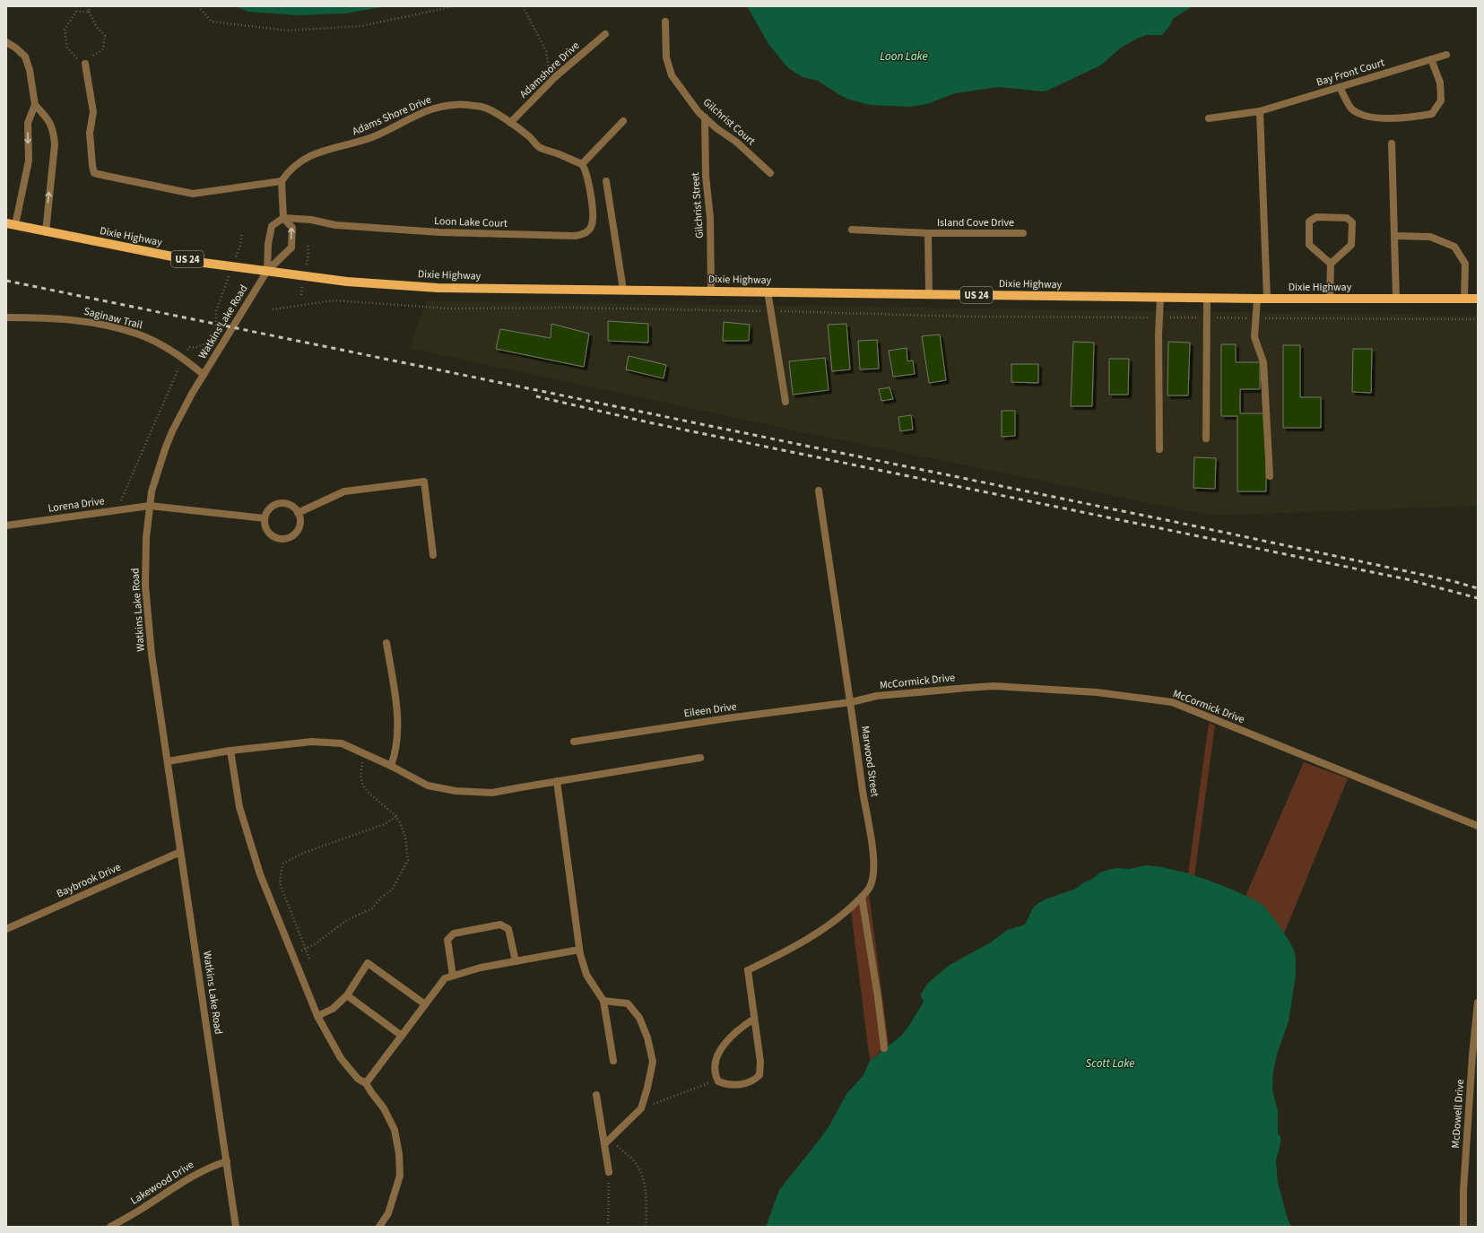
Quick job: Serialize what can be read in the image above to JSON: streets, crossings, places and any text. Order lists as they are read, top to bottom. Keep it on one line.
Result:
{"streets":{"main road":["Dixie Highway","US 24"],"street":["Adamshore Drive","Bay Front Court","Adams Shore Drive","Gilchrist Court","Gilchrist Street","Loon Lake Court","Island Cove Drive","Saginaw Trail","Watkins Lake Road","Lorena Drive","McCormick Drive","Eileen Drive","Marwood Street","Baybrook Drive","McDowell Drive","Lakewood Drive"]},"crossings":[["Adamshore Drive","Adams Shore Drive"],["Adams Shore Drive","Loon Lake Court"],["Adams Shore Drive","Watkins Lake Road"],["Gilchrist Court","Gilchrist Street"],["Gilchrist Street","Dixie Highway"],["Loon Lake Court","Watkins Lake Road"],["Island Cove Drive","Dixie Highway"],["Dixie Highway","Watkins Lake Road"],["Saginaw Trail","Watkins Lake Road"],["Watkins Lake Road","Lorena Drive"],["Watkins Lake Road","Baybrook Drive"],["Watkins Lake Road","Lakewood Drive"],["McCormick Drive","Eileen Drive"],["McCormick Drive","Marwood Street"],["Eileen Drive","Marwood Street"]],"water":["Loon Lake","Scott Lake"]}
